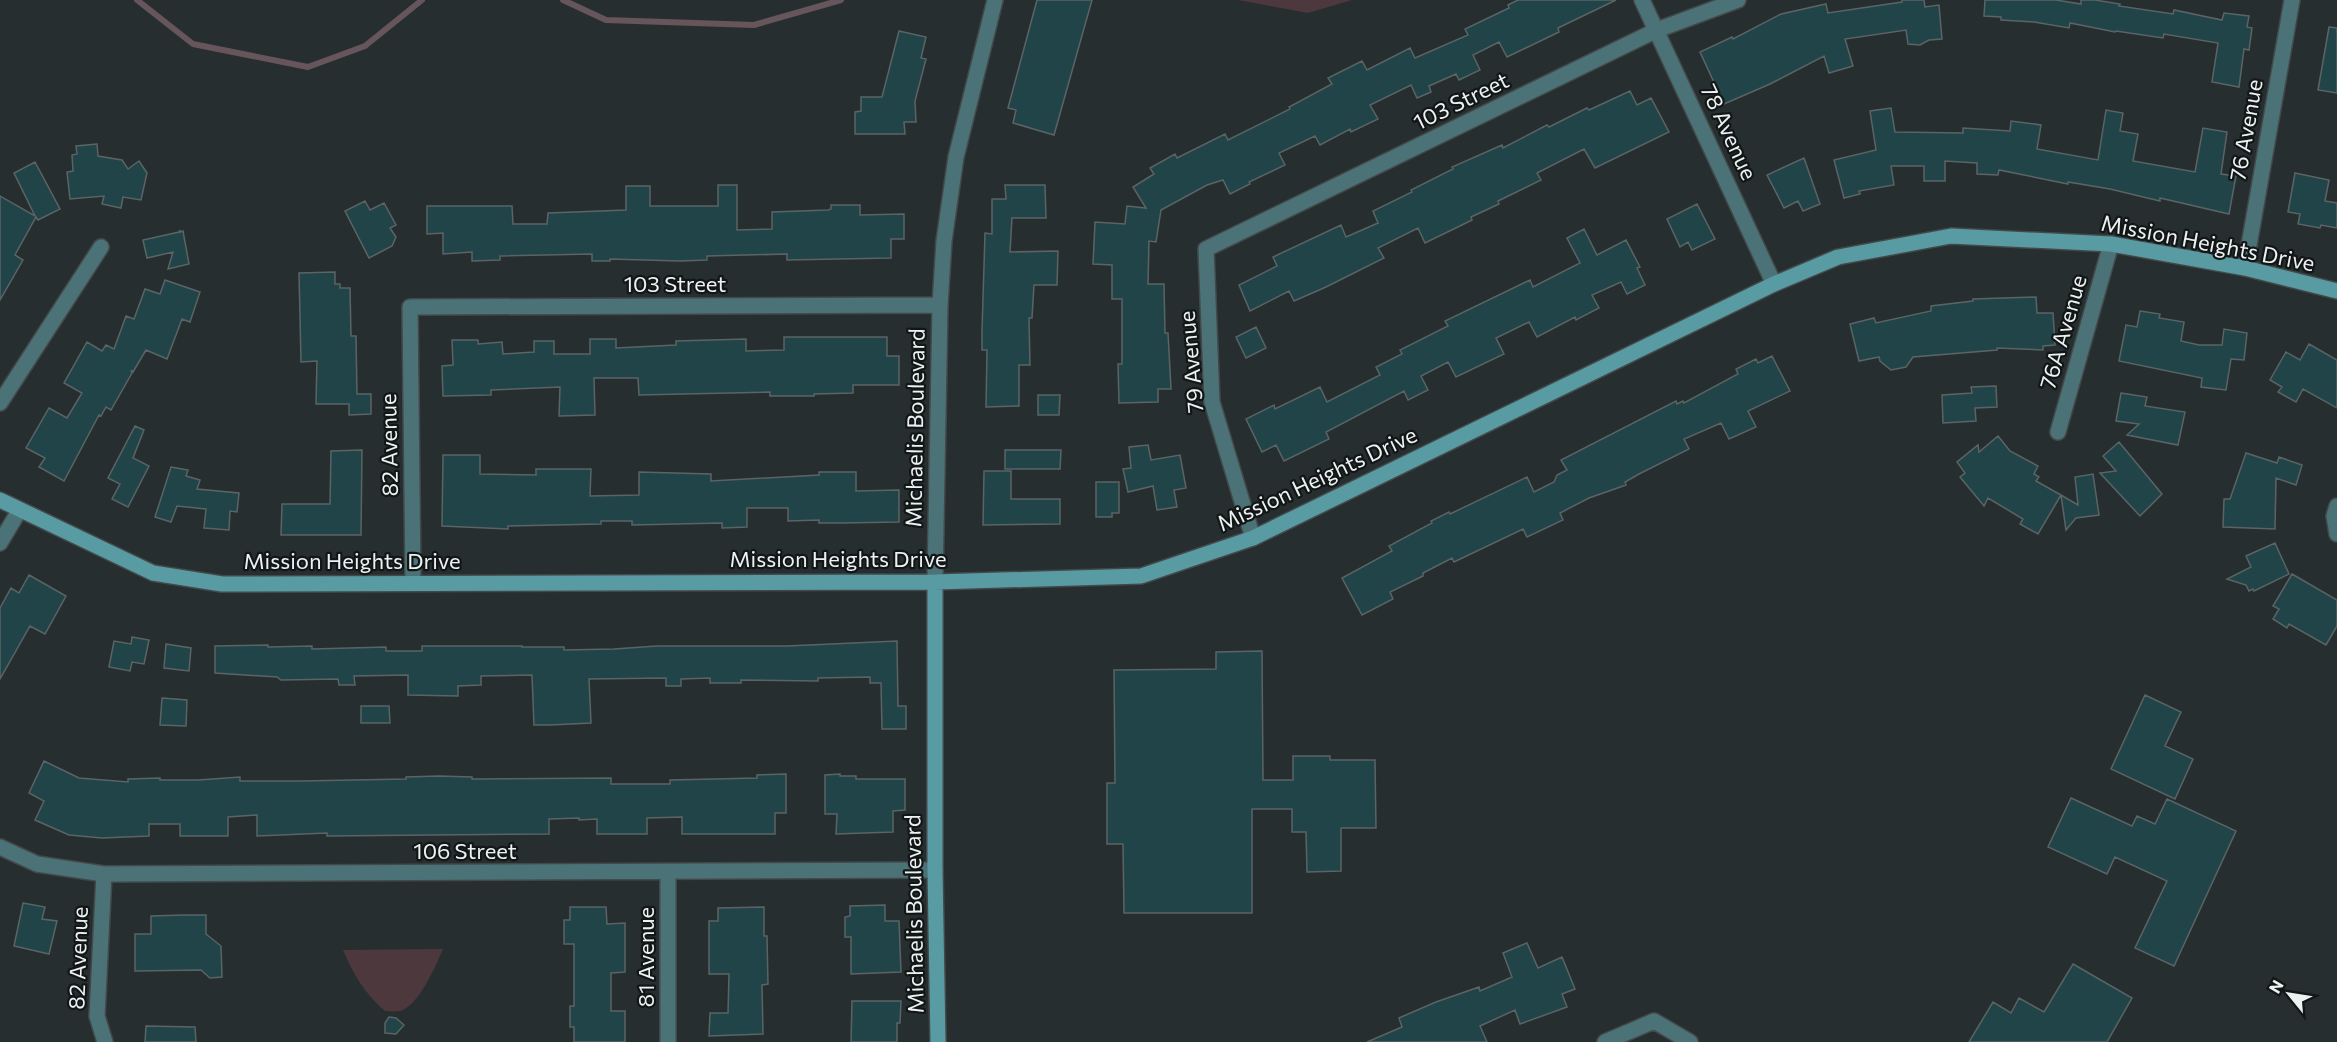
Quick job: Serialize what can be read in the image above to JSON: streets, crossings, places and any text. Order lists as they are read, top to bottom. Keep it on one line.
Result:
{"streets":{"street":["103 Street","76 Avenue","78 Avenue","Mission Heights Drive","76A Avenue","79 Avenue","Michaelis Boulevard","82 Avenue","106 Street","81 Avenue"]},"crossings":[["103 Street","78 Avenue"],["103 Street","79 Avenue"],["103 Street","Michaelis Boulevard"],["103 Street","82 Avenue"],["76 Avenue","Mission Heights Drive"],["78 Avenue","Mission Heights Drive"],["Mission Heights Drive","76A Avenue"],["Mission Heights Drive","79 Avenue"],["Mission Heights Drive","Michaelis Boulevard"],["Mission Heights Drive","82 Avenue"],["Michaelis Boulevard","106 Street"],["82 Avenue","106 Street"],["106 Street","81 Avenue"]],"north":"top left"}
